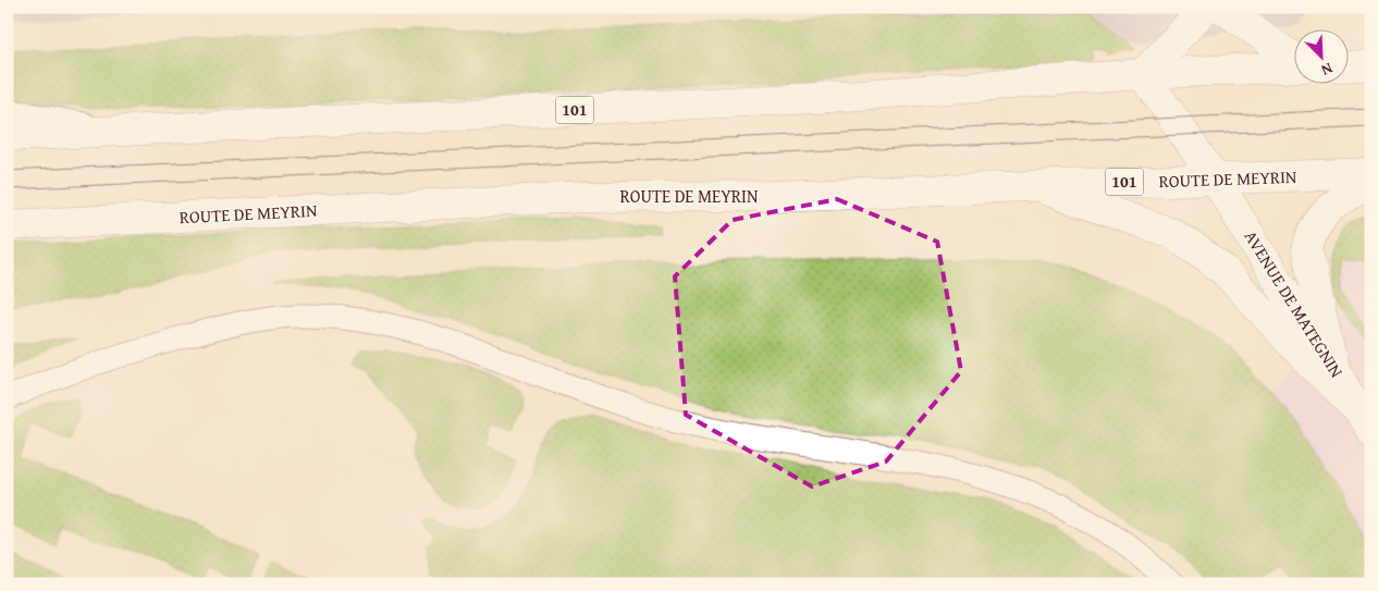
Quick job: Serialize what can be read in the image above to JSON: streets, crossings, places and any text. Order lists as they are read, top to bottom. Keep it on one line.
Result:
{"streets":{"main road":["101","ROUTE DE MEYRIN","AVENUE DE MATEGNIN"]},"crossings":[["101","AVENUE DE MATEGNIN"],["ROUTE DE MEYRIN","AVENUE DE MATEGNIN"]],"north":"bottom right"}
